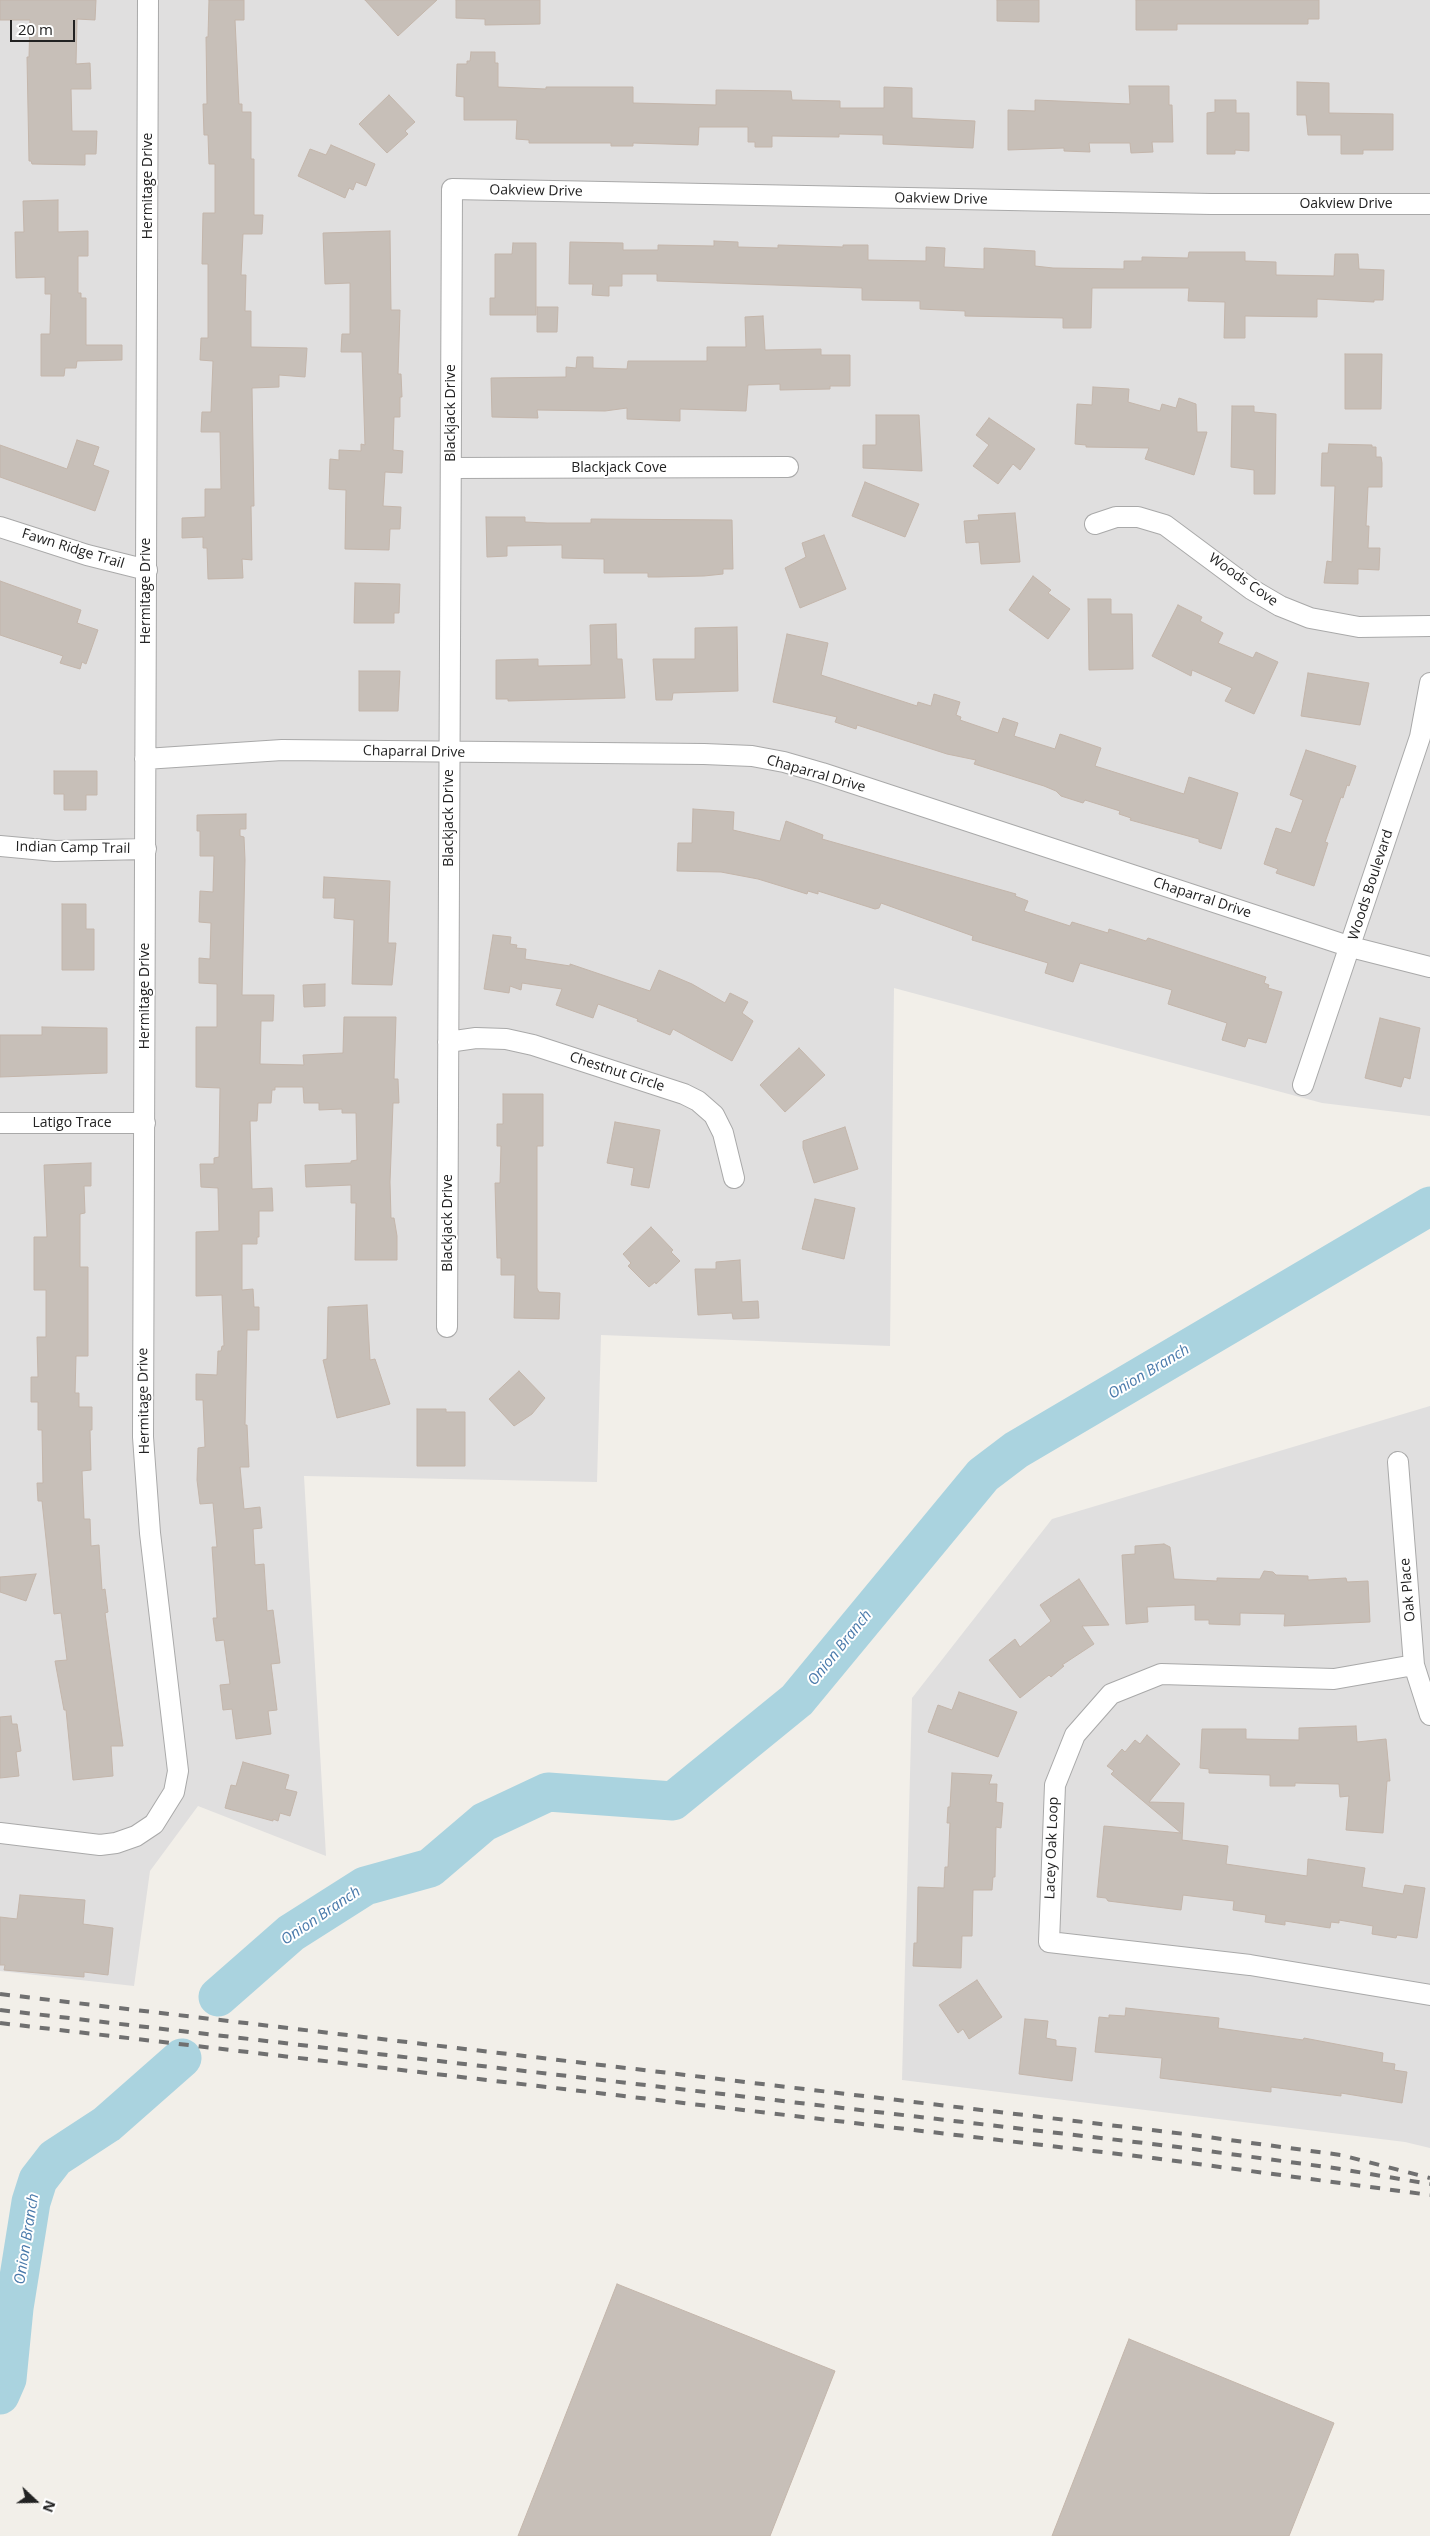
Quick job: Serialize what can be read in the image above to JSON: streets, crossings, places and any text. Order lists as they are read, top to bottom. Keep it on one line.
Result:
{"streets":{"street":["Hermitage Drive","Oakview Drive","Blackjack Drive","Blackjack Cove","Fawn Ridge Trail","Woods Cove","Chaparral Drive","Indian Camp Trail","Woods Boulevard","Chestnut Circle","Latigo Trace","Oak Place","Lacey Oak Loop"]},"crossings":[["Hermitage Drive","Fawn Ridge Trail"],["Hermitage Drive","Chaparral Drive"],["Hermitage Drive","Indian Camp Trail"],["Hermitage Drive","Latigo Trace"],["Oakview Drive","Blackjack Drive"],["Blackjack Drive","Blackjack Cove"],["Blackjack Drive","Chaparral Drive"],["Blackjack Drive","Chestnut Circle"],["Chaparral Drive","Woods Boulevard"],["Oak Place","Lacey Oak Loop"]],"water":["Onion Branch"],"scale_bar":"20 m","north":"right"}
